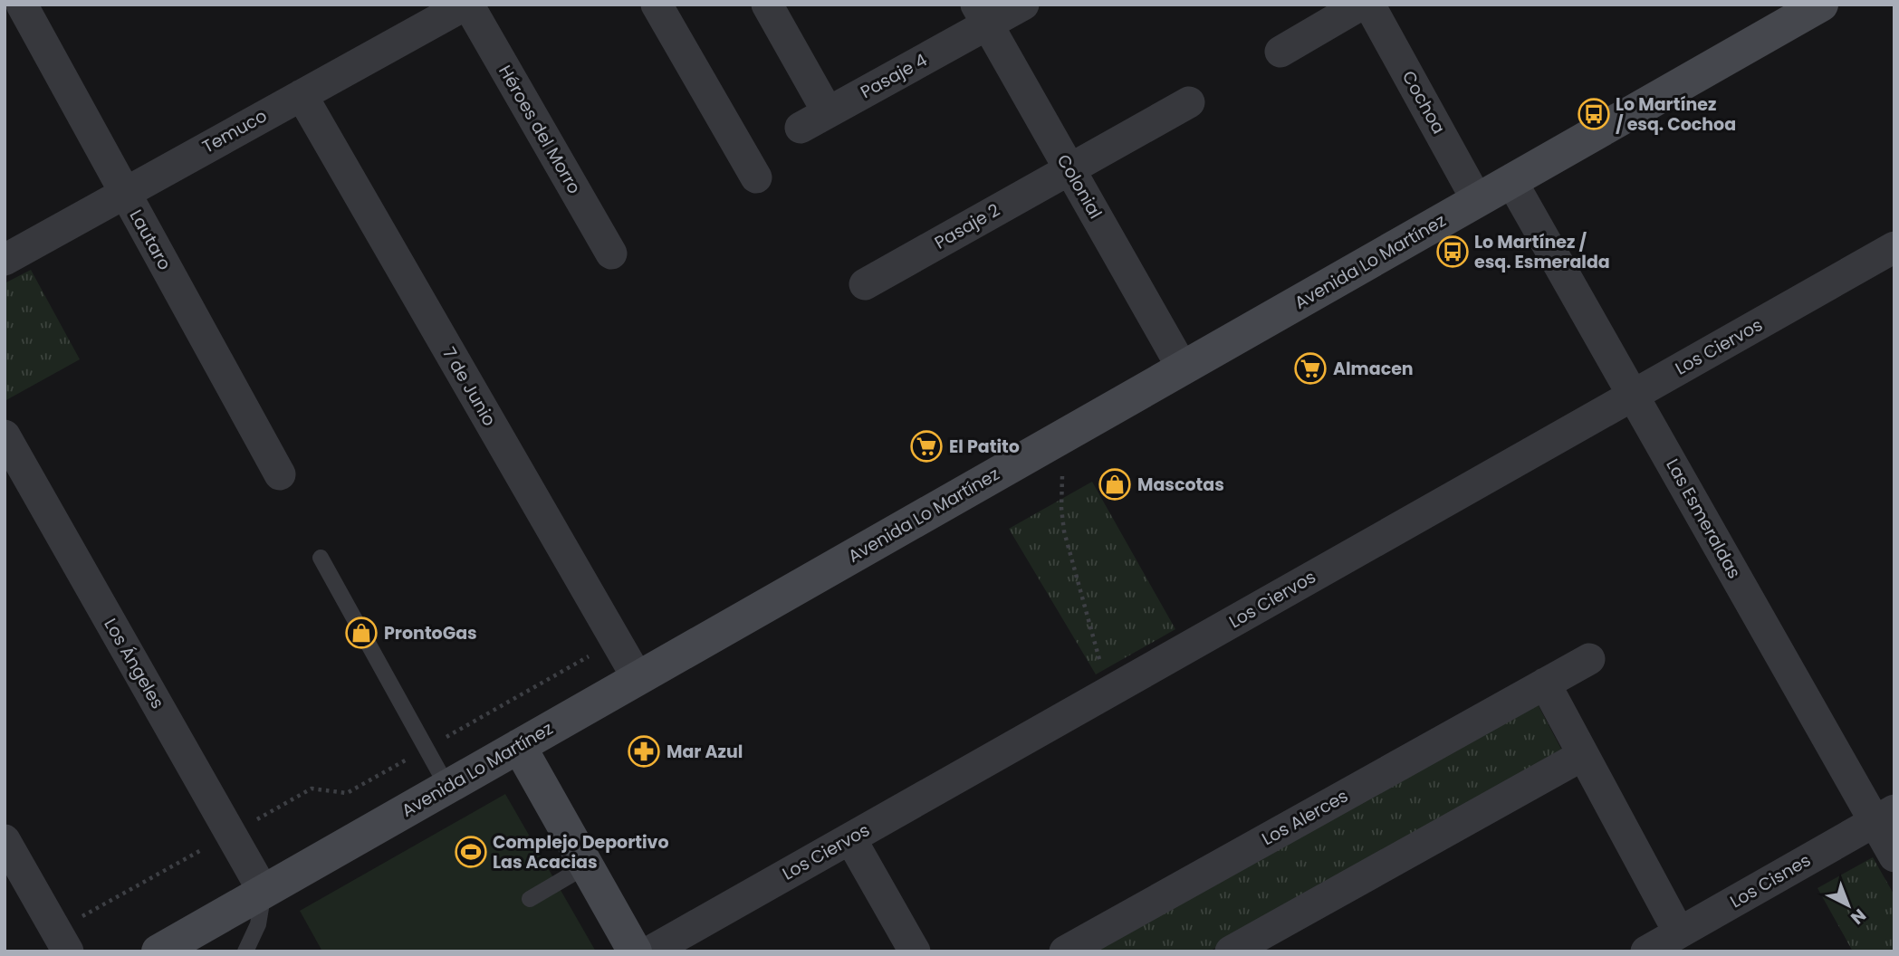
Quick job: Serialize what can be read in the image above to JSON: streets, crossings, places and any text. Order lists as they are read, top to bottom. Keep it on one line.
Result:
{"streets":{"main road":["Avenida Lo Martínez"],"street":["Pasaje 4","Cochoa","Héroes del Morro","Temuco","Colonial","Pasaje 2","Lautaro","Los Ciervos","7 de Junio","Las Esmeraldas","Los Ángeles","Los Alerces","Los Cisnes"]},"crossings":[["Pasaje 4","Colonial"],["Cochoa","Avenida Lo Martínez"],["Héroes del Morro","Temuco"],["Temuco","Lautaro"],["Temuco","7 de Junio"],["Colonial","Pasaje 2"],["Colonial","Avenida Lo Martínez"],["Avenida Lo Martínez","7 de Junio"],["Avenida Lo Martínez","Las Esmeraldas"],["Avenida Lo Martínez","Los Ángeles"],["Los Ciervos","Las Esmeraldas"],["Las Esmeraldas","Los Cisnes"]],"places":{"bus stop":["Lo Martínez / esq. Cochoa","Lo Martínez / esq. Esmeralda"],"supermarket":["Almacen","El Patito"],"shop":["Mascotas","ProntoGas"],"pharmacy":["Mar Azul"],"sports":["Complejo Deportivo Las Acacias"]},"north":"bottom right"}
